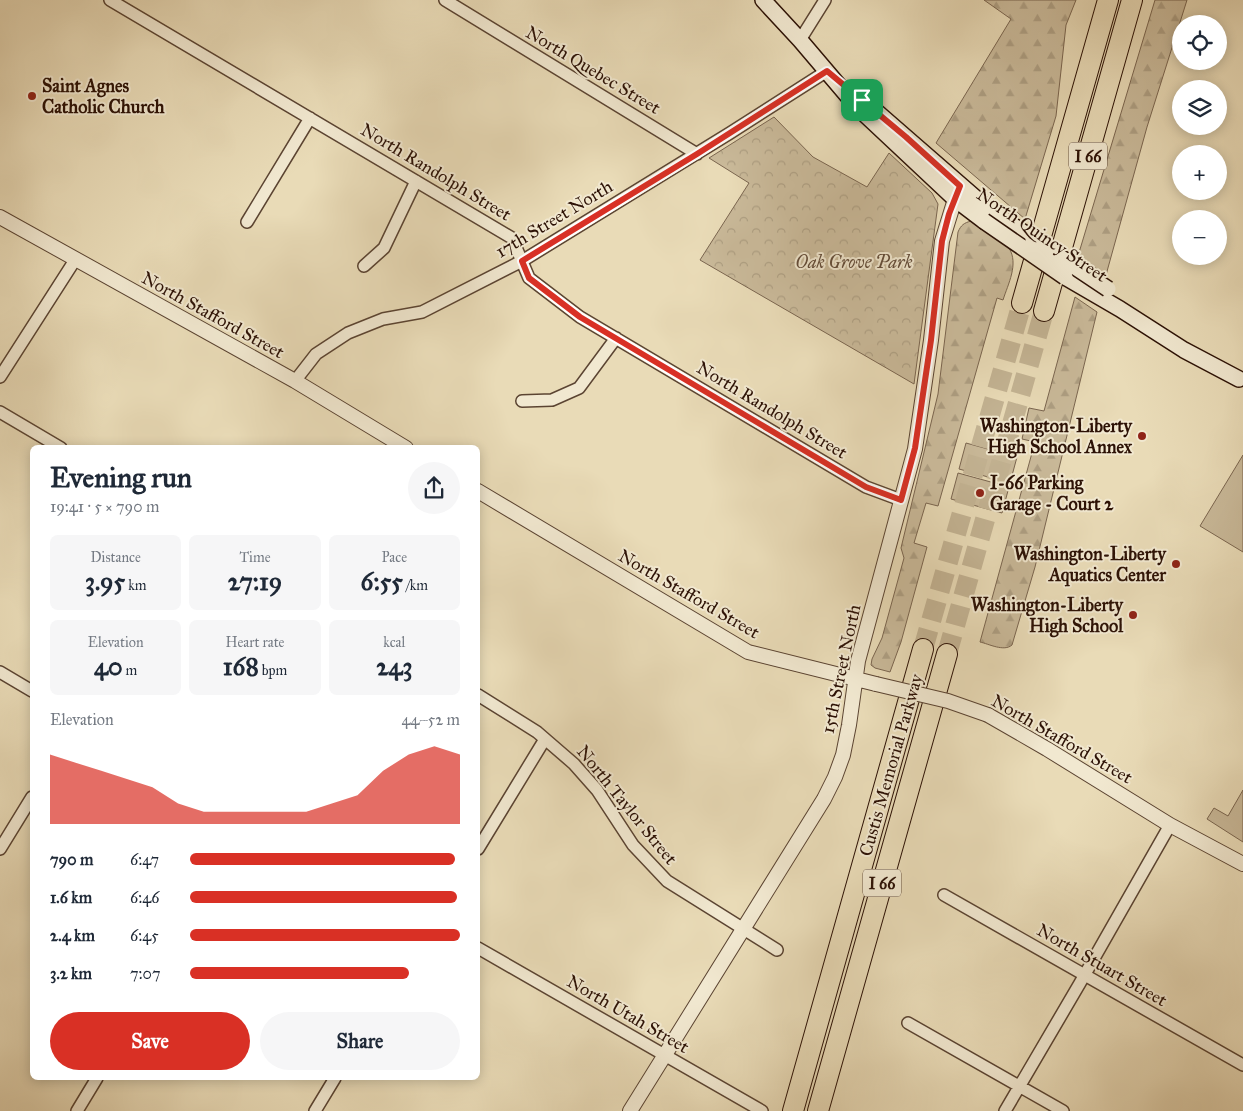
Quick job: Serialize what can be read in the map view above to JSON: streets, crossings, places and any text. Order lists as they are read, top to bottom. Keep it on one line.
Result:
{"streets":{"highway":["I 66","Custis Memorial Parkway"],"main road":["North Quincy Street"],"street":["North Quebec Street","North Randolph Street","17th Street North","North Stafford Street","15th Street North","North Taylor Street","North Stuart Street","North Utah Street"]},"crossings":[["North Quebec Street","17th Street North"],["North Randolph Street","17th Street North"],["North Randolph Street","15th Street North"],["17th Street North","North Quincy Street"],["17th Street North","North Stafford Street"],["North Quincy Street","15th Street North"],["North Stafford Street","15th Street North"],["15th Street North","North Taylor Street"],["15th Street North","North Utah Street"]],"parks":["Oak Grove Park"],"places":["Saint Agnes Catholic Church","Washington-Liberty High School Annex","I-66 Parking Garage - Court 2","Washington-Liberty Aquatics Center","Washington-Liberty High School"],"page":{"map_buttons":["+","−"],"heading":["Evening run","19:41 · 5 × 790 m"],"stats":[["Distance","3.95 km"],["Time","27:19"],["Pace","6:55 /km"],["Elevation","40 m"],["Heart rate","168 bpm"],["kcal","243"]],"chart":["Elevation","44–52 m"],"list":[{"name":"790 m","note":"6:47"},{"name":"1.6 km","note":"6:46"},{"name":"2.4 km","note":"6:45"},{"name":"3.2 km","note":"7:07"}],"buttons":["Save","Share"]}}
